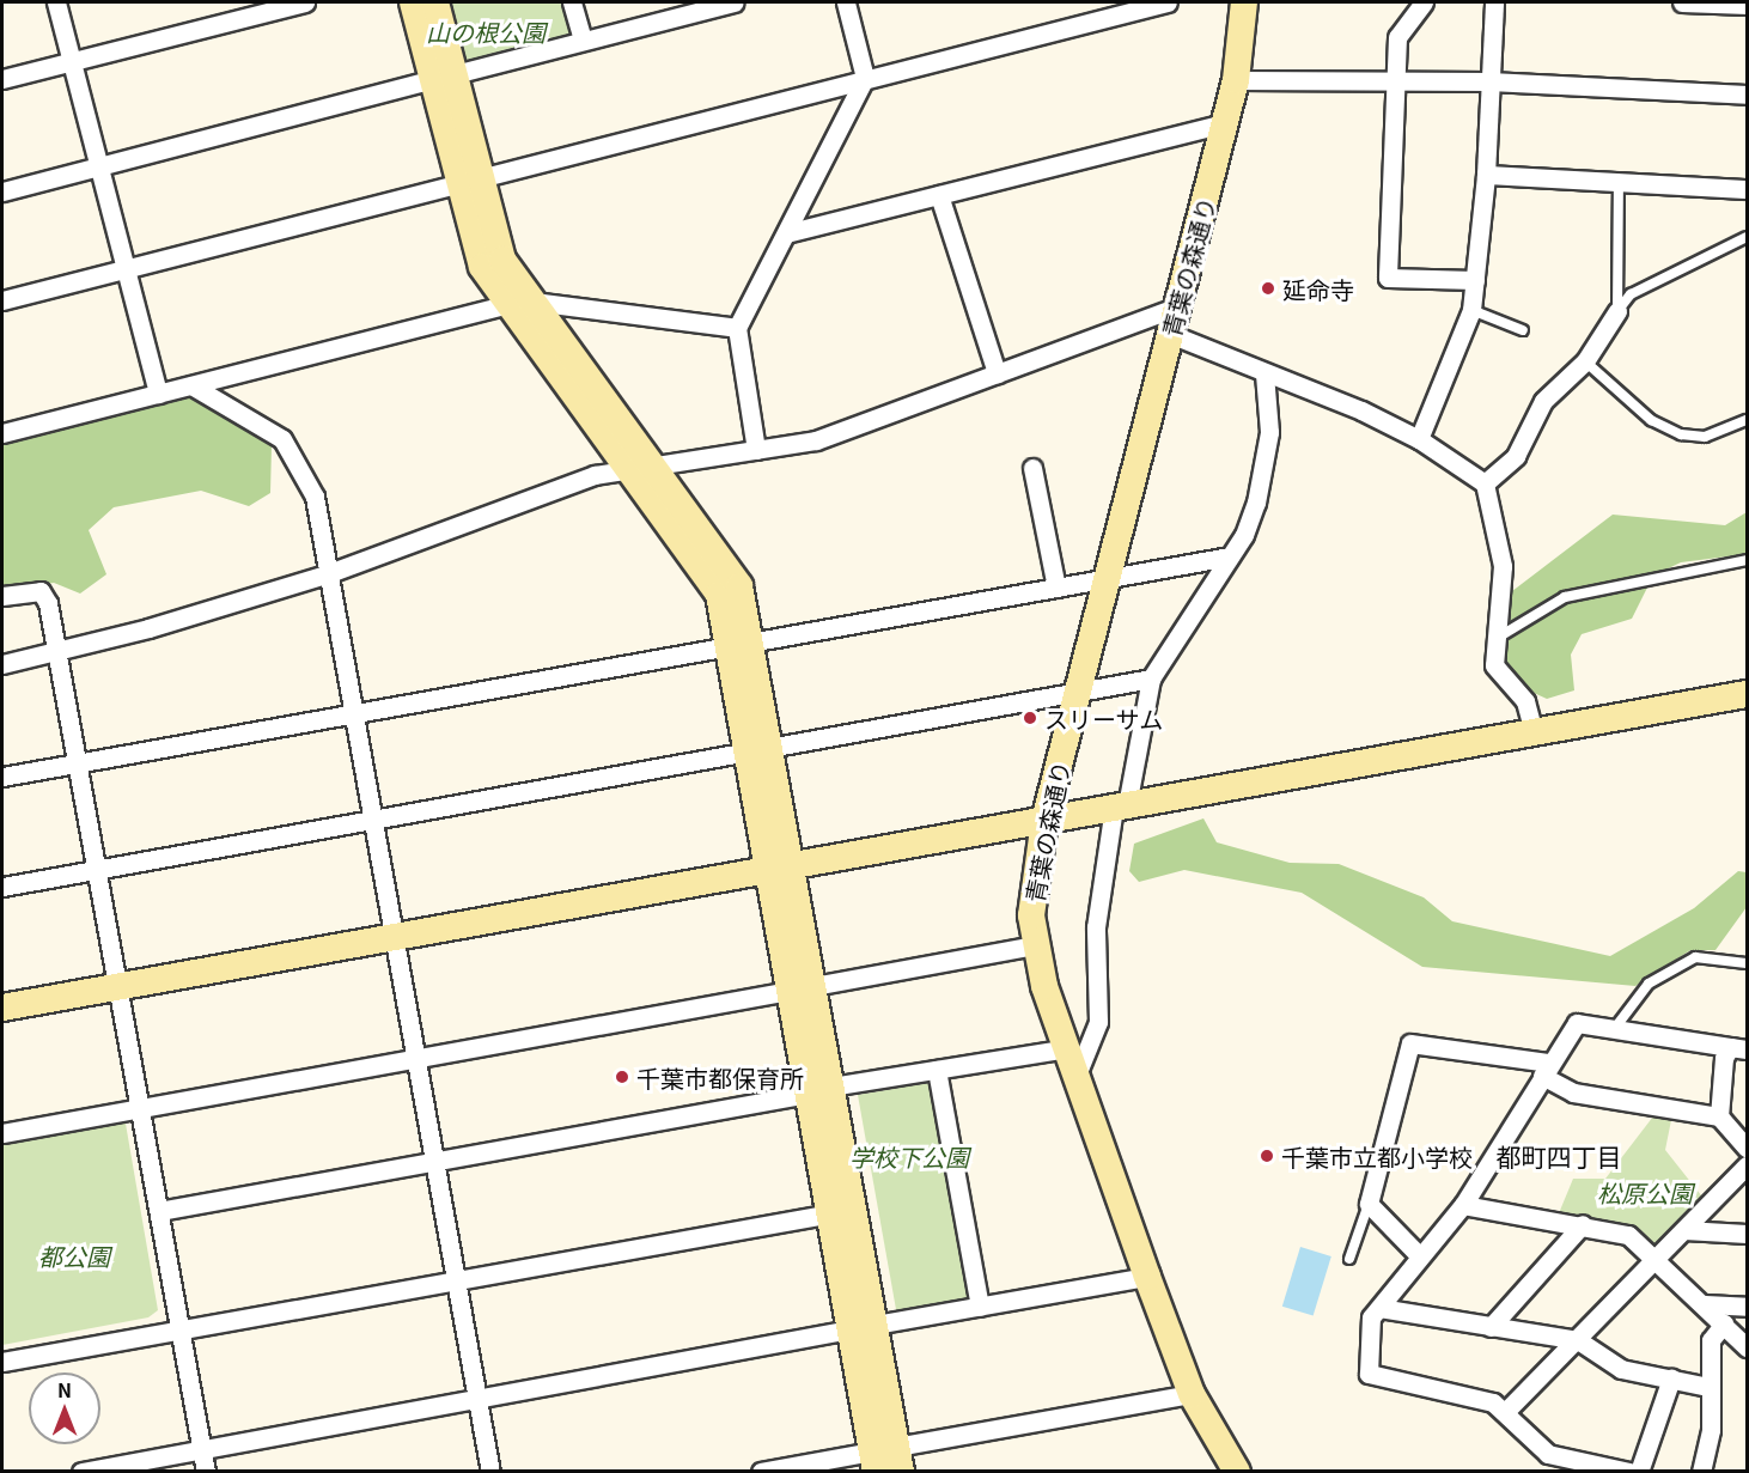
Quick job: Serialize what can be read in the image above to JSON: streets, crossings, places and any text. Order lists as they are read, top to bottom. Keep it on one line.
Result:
{"streets":{"street":["青葉の森通り"]},"districts":["都町四丁目"],"parks":["山の根公園","学校下公園","松原公園","都公園"],"places":["延命寺","スリーサム","千葉市都保育所","千葉市立都小学校"],"north":"top"}
